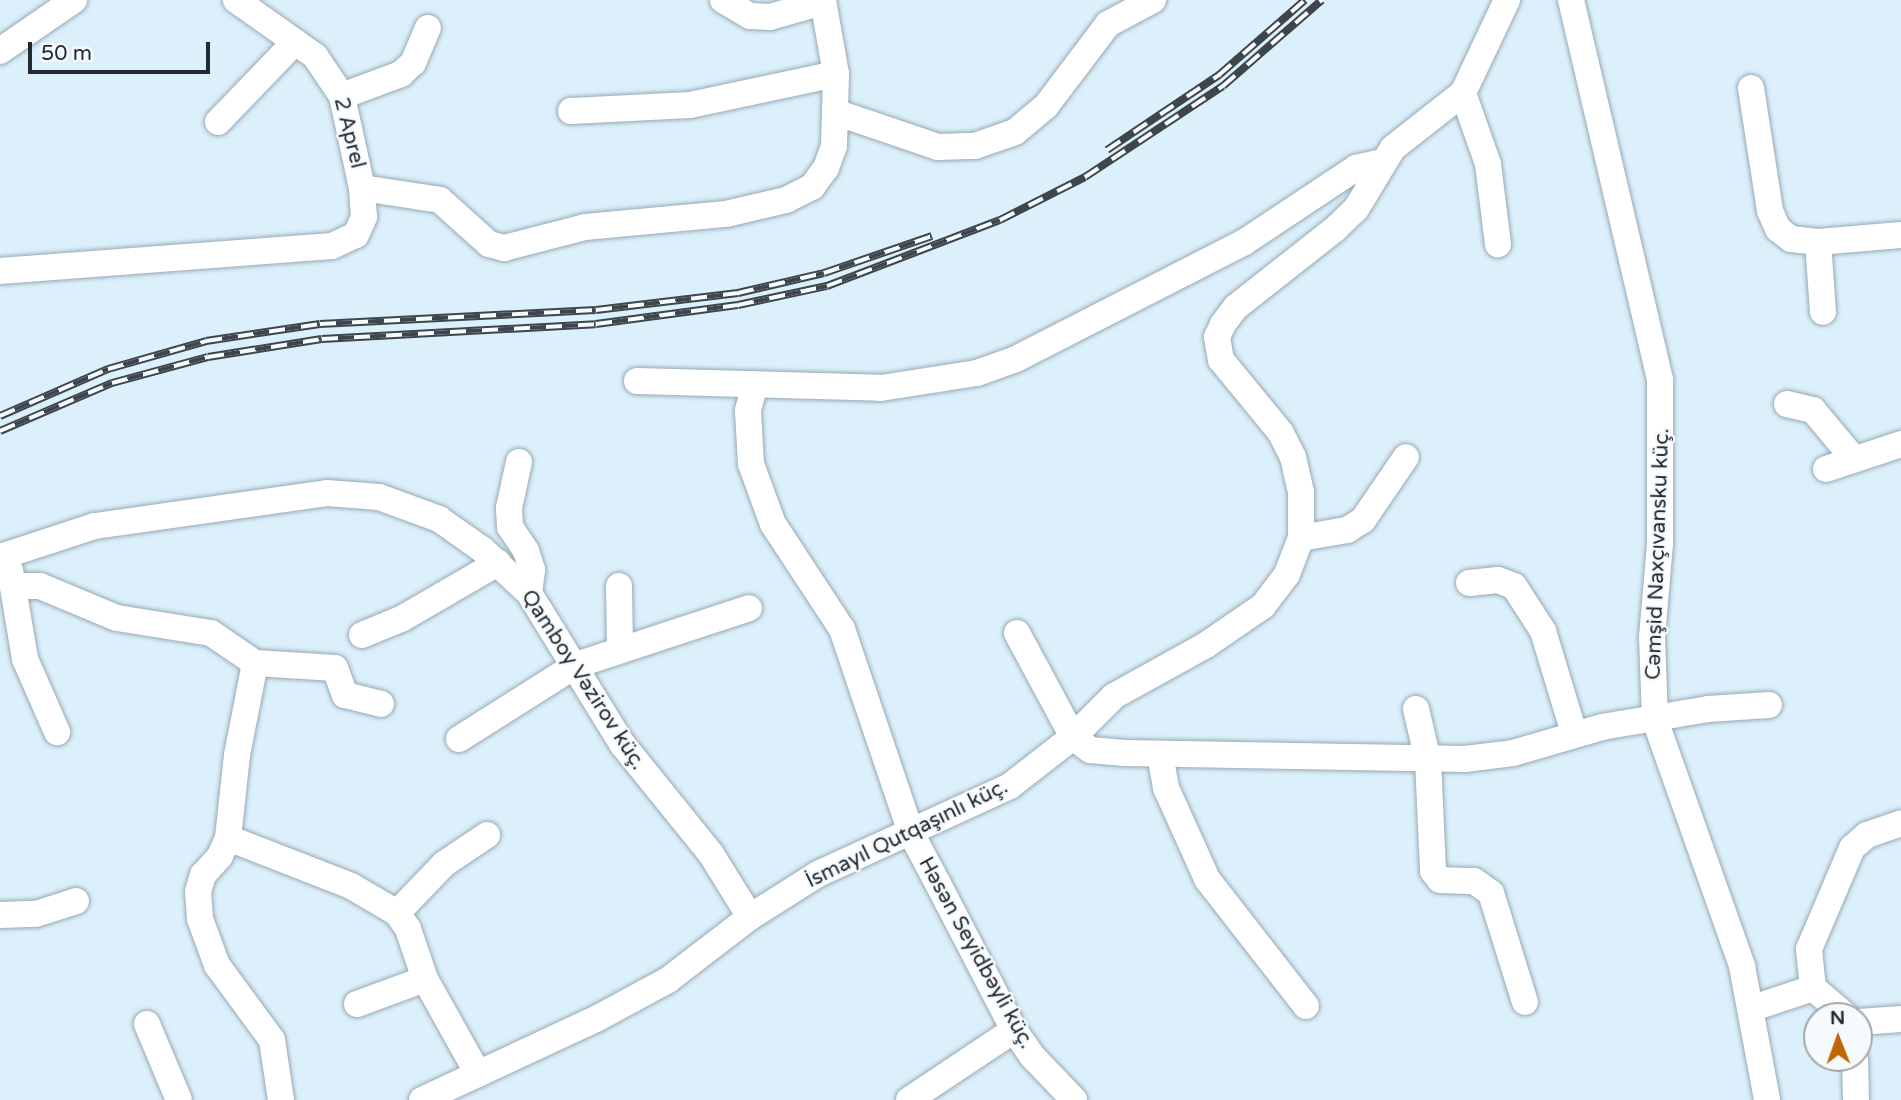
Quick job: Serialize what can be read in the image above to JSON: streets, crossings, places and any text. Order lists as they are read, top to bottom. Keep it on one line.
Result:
{"streets":{"street":["2 Aprel","Cəmşid Naxçıvansku küç.","Qamboy Vəzirov küç.","İsmayıl Qutqaşınlı küç.","Həsən Seyidbəyli küç."]},"crossings":[["Qamboy Vəzirov küç.","İsmayıl Qutqaşınlı küç."],["İsmayıl Qutqaşınlı küç.","Həsən Seyidbəyli küç."]],"scale_bar":"50 m","north":"top"}
